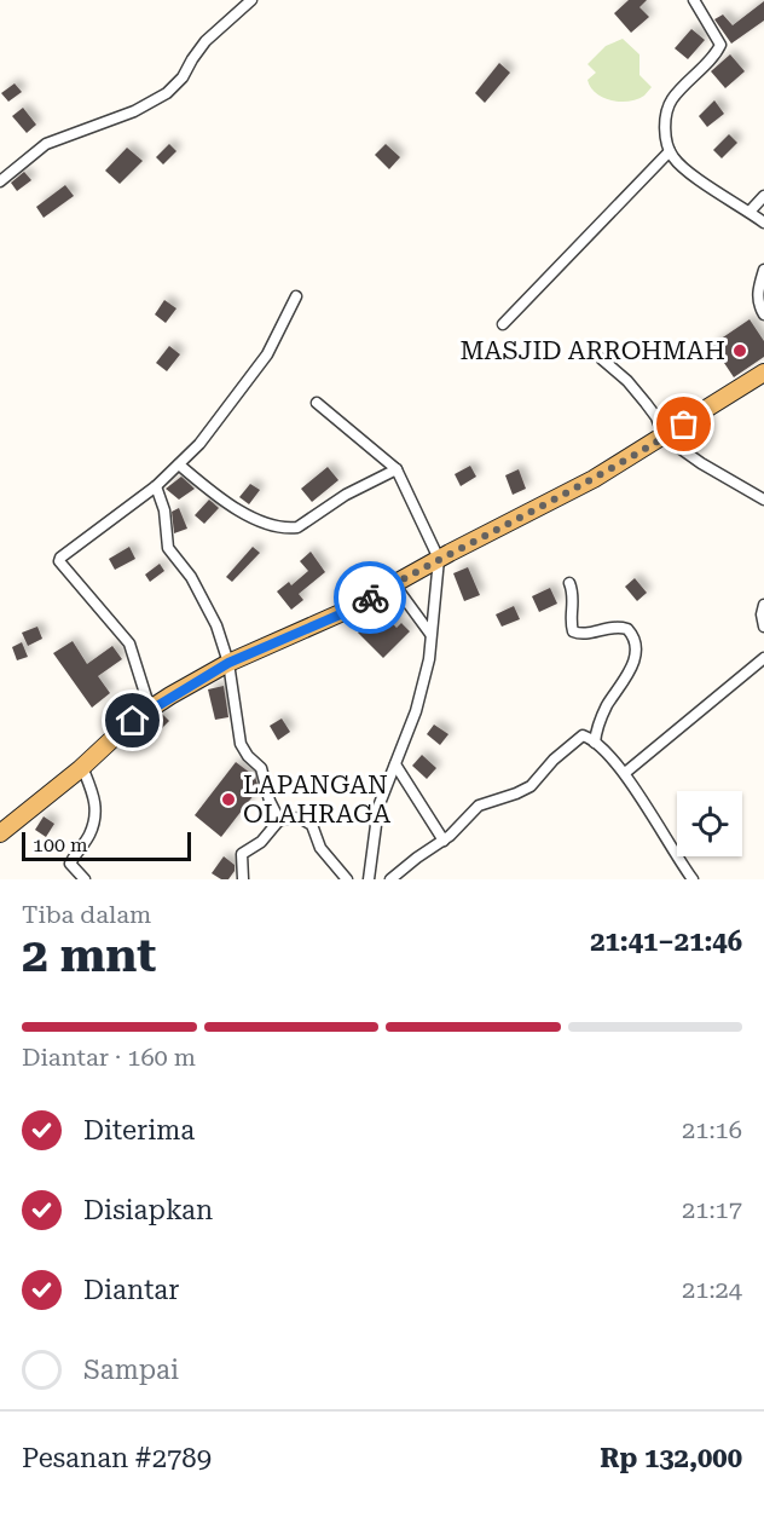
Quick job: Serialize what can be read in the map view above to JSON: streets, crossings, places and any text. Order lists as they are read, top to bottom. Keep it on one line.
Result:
{"places":["MASJID ARROHMAH","LAPANGAN OLAHRAGA"],"scale_bar":"100 m","page":{"scale":"100 m","heading":["2 mnt","Tiba dalam","21:41–21:46"],"panel":["Pesanan #2789","Rp 132,000"],"bar":"Diantar · 160 m","list":[["Diterima","21:16"],["Disiapkan","21:17"],["Diantar","21:24"],"Sampai"]}}
